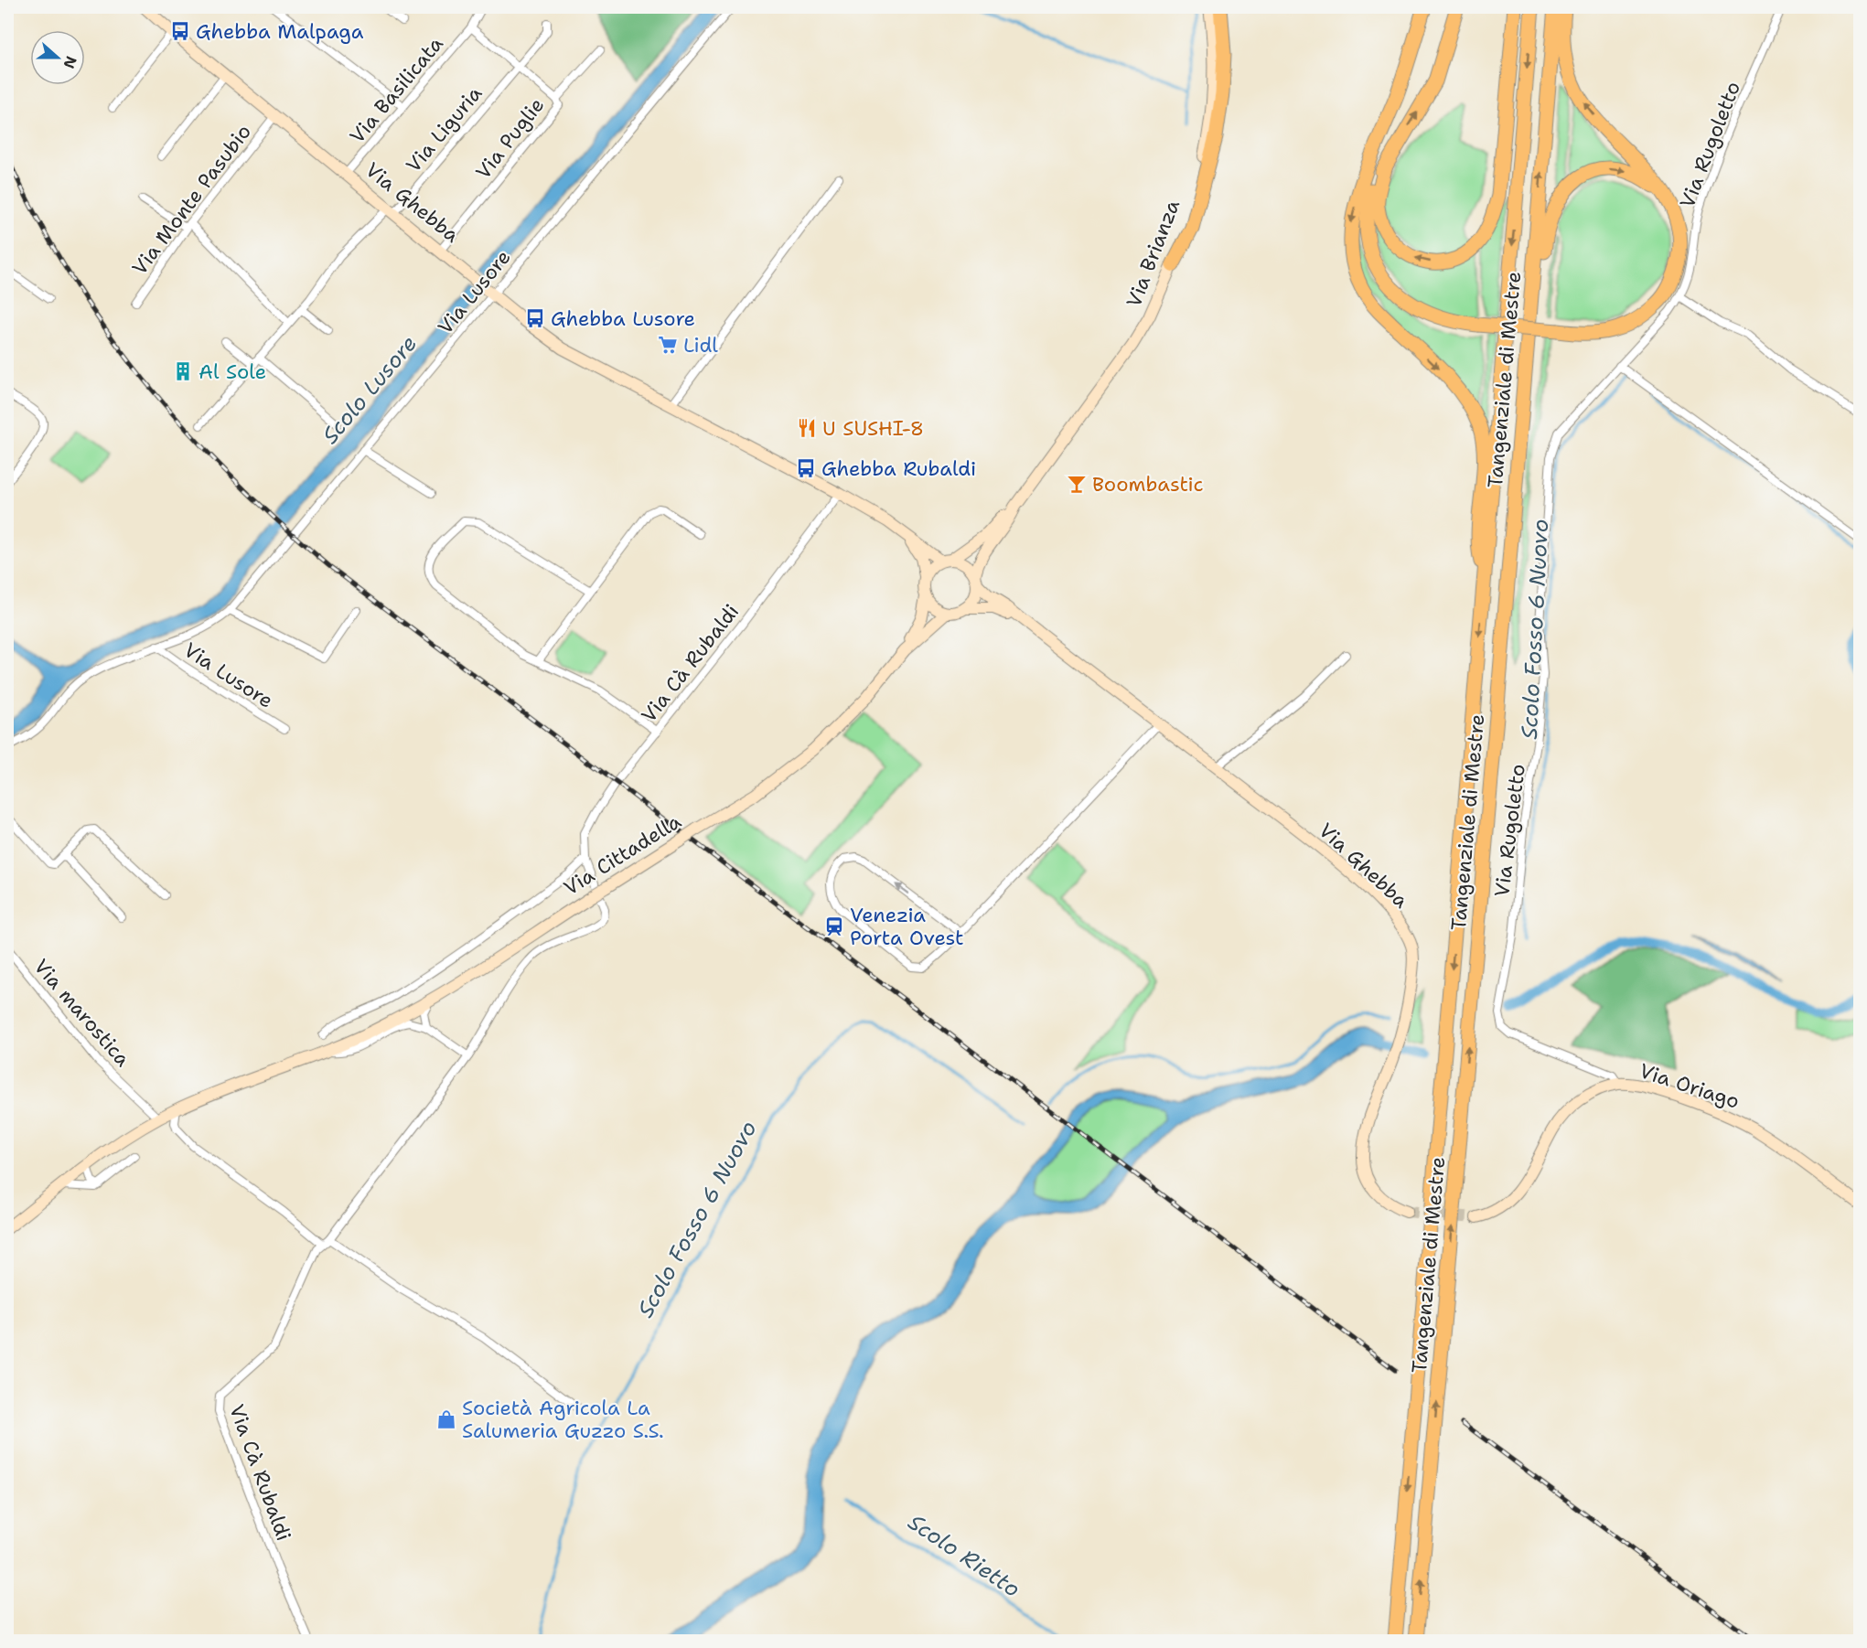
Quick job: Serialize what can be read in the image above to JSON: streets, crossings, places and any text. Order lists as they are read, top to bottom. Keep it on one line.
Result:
{"streets":{"highway":["Tangenziale di Mestre"],"street":["Via Basilicata","Via Liguria","Via Puglie","Via Rugoletto","Via Monte Pasubio","Via Ghebba","Via Brianza","Via Lusore","Via Cà Rubaldi","Via Cittadella","Via marostica","Via Oriago"]},"crossings":[["Via Basilicata","Via Puglie"],["Via Basilicata","Via Ghebba"],["Via Liguria","Via Puglie"],["Via Liguria","Via Ghebba"],["Via Puglie","Via Ghebba"],["Via Rugoletto","Via Oriago"],["Via Monte Pasubio","Via Ghebba"],["Via Ghebba","Via Brianza"],["Via Ghebba","Via Lusore"],["Via Ghebba","Via Cà Rubaldi"],["Via Ghebba","Via Cittadella"],["Via Brianza","Via Cittadella"],["Via Cittadella","Via marostica"]],"water":["Scolo Lusore","Scolo Fosso 6 Nuovo","Scolo Rietto"],"places":{"bus stop":["Ghebba Malpaga","Ghebba Lusore","Ghebba Rubaldi"],"supermarket":["Lidl"],"building":["Al Sole"],"restaurant":["U SUSHI-8"],"bar":["Boombastic"],"station":["Venezia Porta Ovest"],"shop":["Società Agricola La Salumeria Guzzo S.S."]},"north":"right"}
